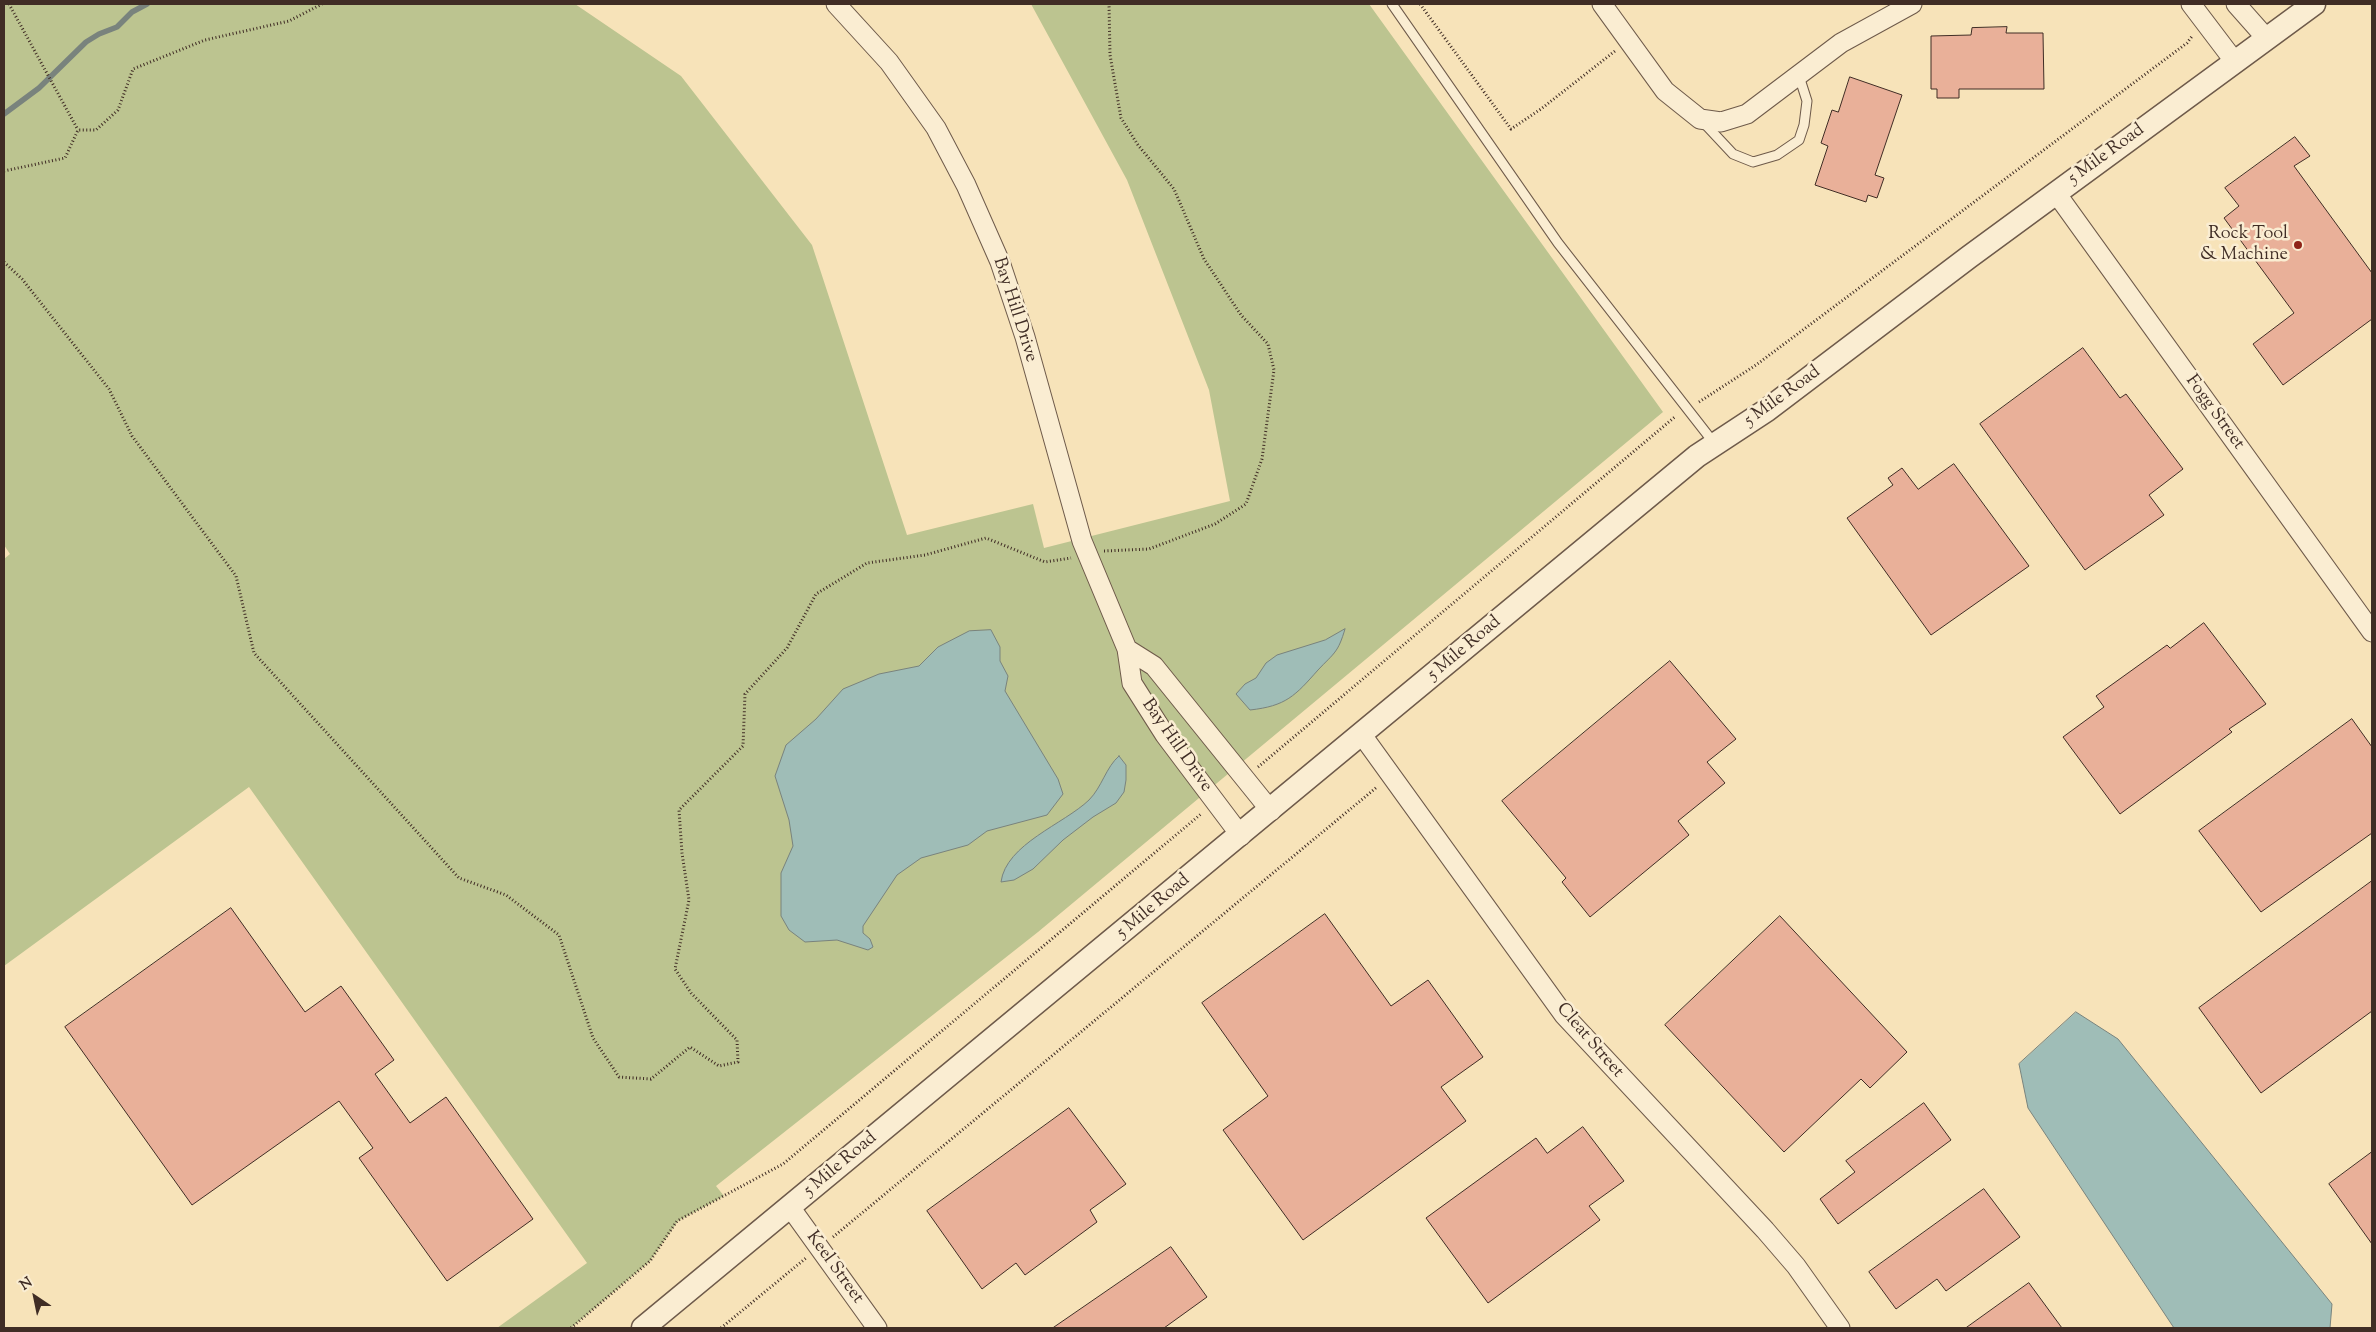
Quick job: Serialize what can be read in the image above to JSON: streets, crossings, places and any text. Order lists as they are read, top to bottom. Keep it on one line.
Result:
{"streets":{"street":["5 Mile Road","Bay Hill Drive","Fogg Street","Cleat Street","Keel Street"]},"crossings":[["5 Mile Road","Bay Hill Drive"],["5 Mile Road","Fogg Street"],["5 Mile Road","Cleat Street"],["5 Mile Road","Keel Street"]],"places":["Rock Tool & Machine"],"north":"top left"}
